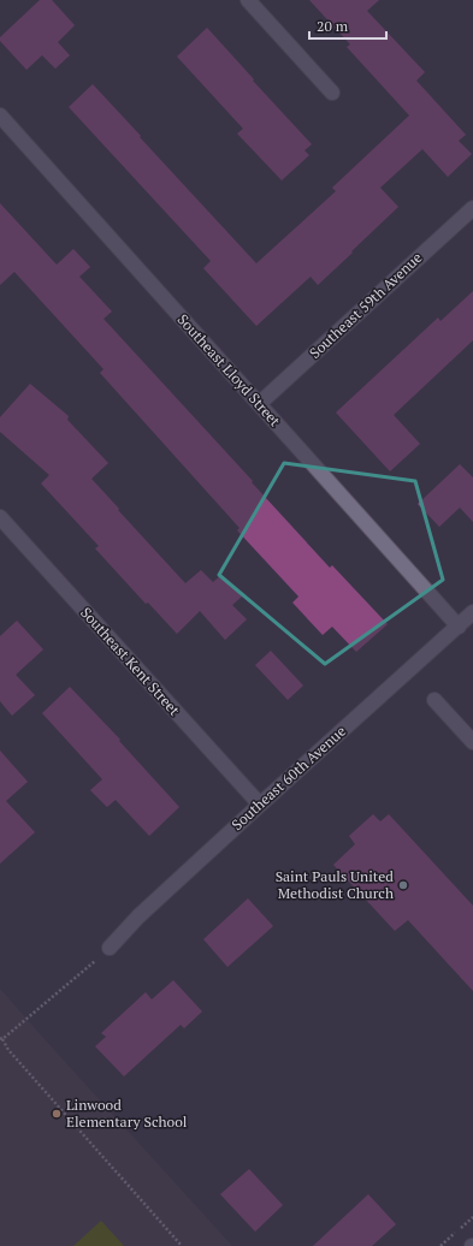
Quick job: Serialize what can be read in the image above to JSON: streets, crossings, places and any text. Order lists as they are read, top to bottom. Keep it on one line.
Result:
{"streets":{"street":["Southeast 59th Avenue","Southeast Lloyd Street","Southeast Kent Street","Southeast 60th Avenue"]},"crossings":[["Southeast 59th Avenue","Southeast Lloyd Street"],["Southeast Lloyd Street","Southeast 60th Avenue"],["Southeast Kent Street","Southeast 60th Avenue"]],"places":["Saint Pauls United Methodist Church","Linwood Elementary School"],"scale_bar":"20 m"}
